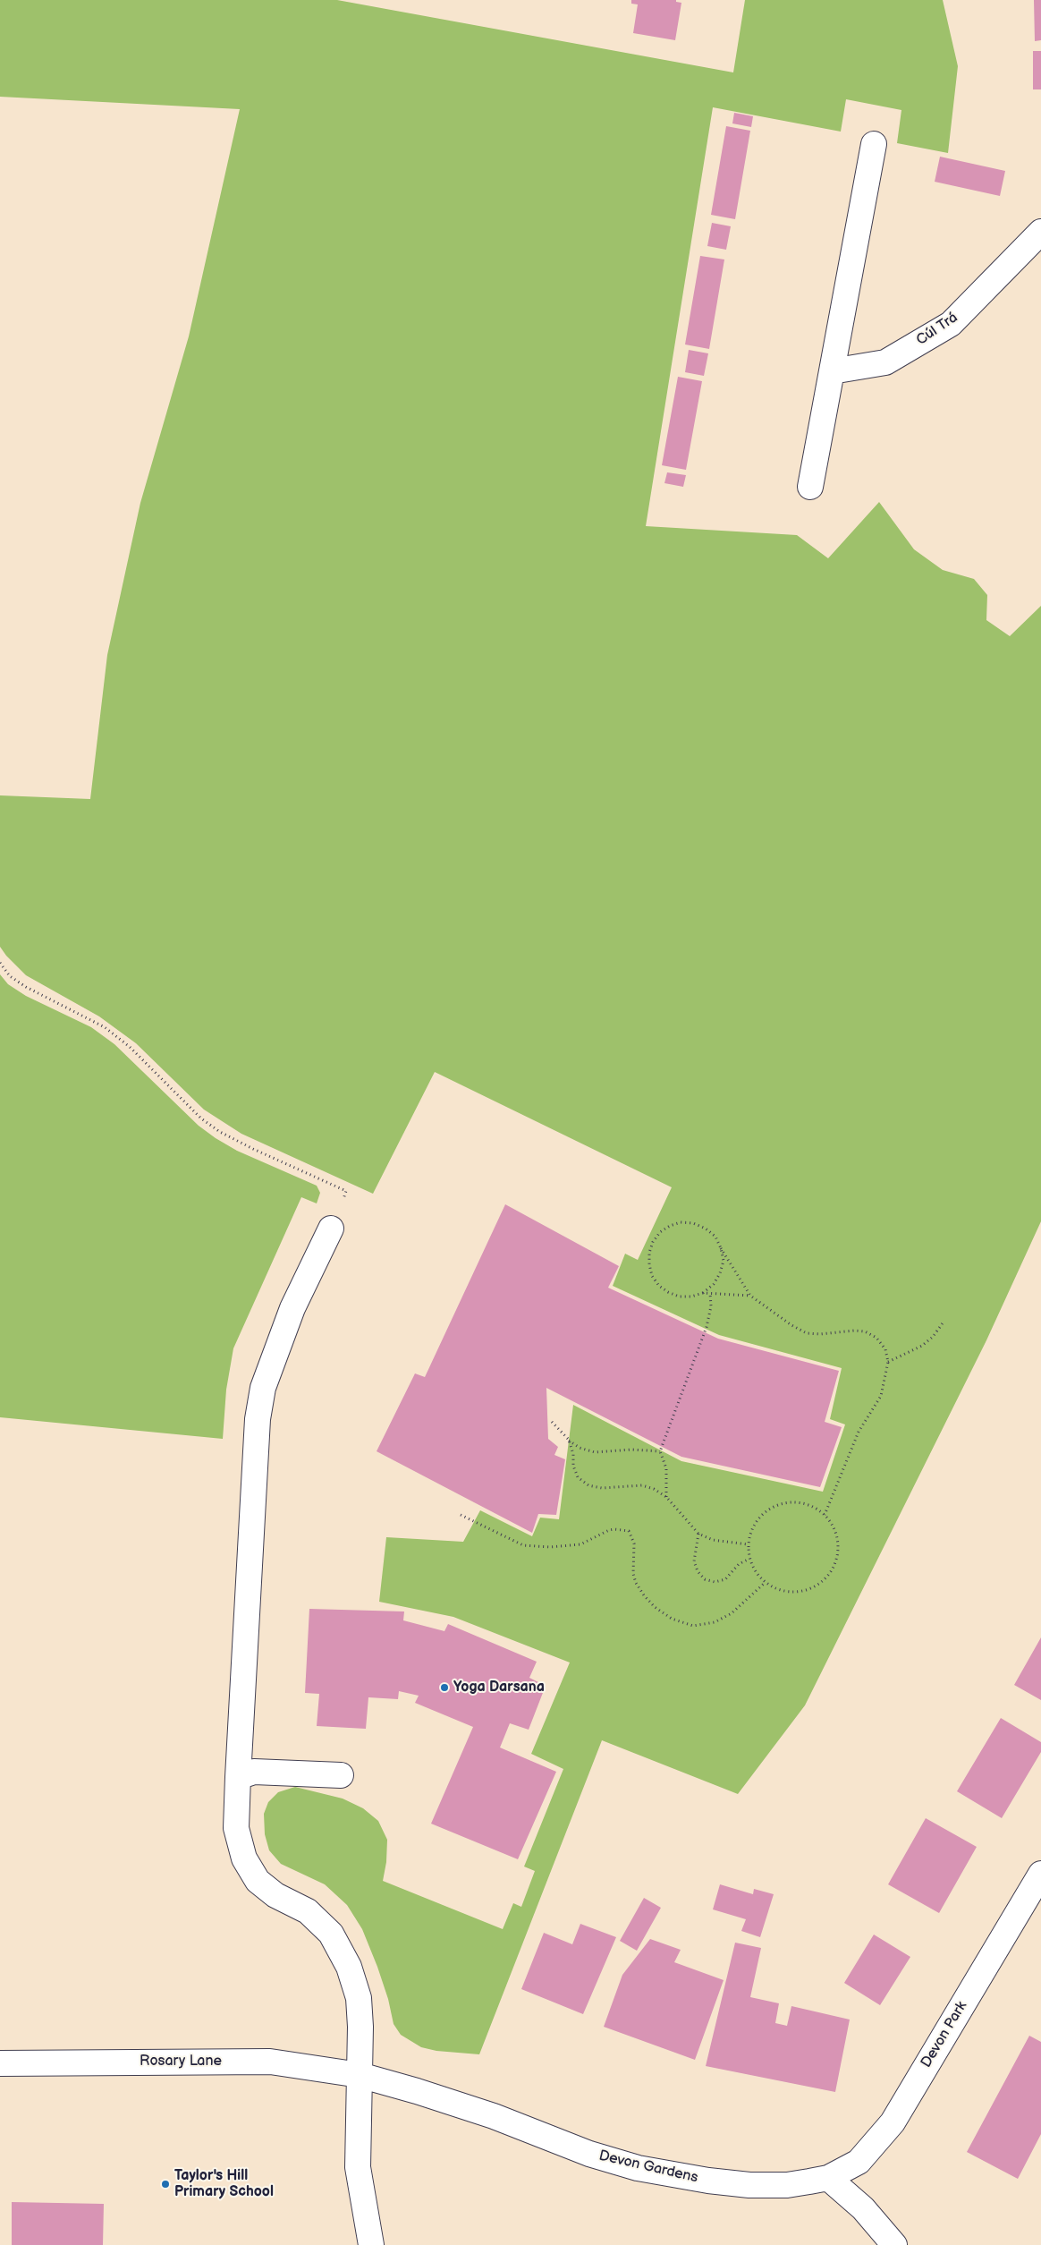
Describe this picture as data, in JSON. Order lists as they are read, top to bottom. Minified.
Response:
{"streets":{"street":["Cúl Trá","Devon Park","Rosary Lane","Devon Gardens"]},"crossings":[["Devon Park","Devon Gardens"],["Rosary Lane","Devon Gardens"]],"places":["Yoga Darsana","Taylor's Hill Primary School"]}
